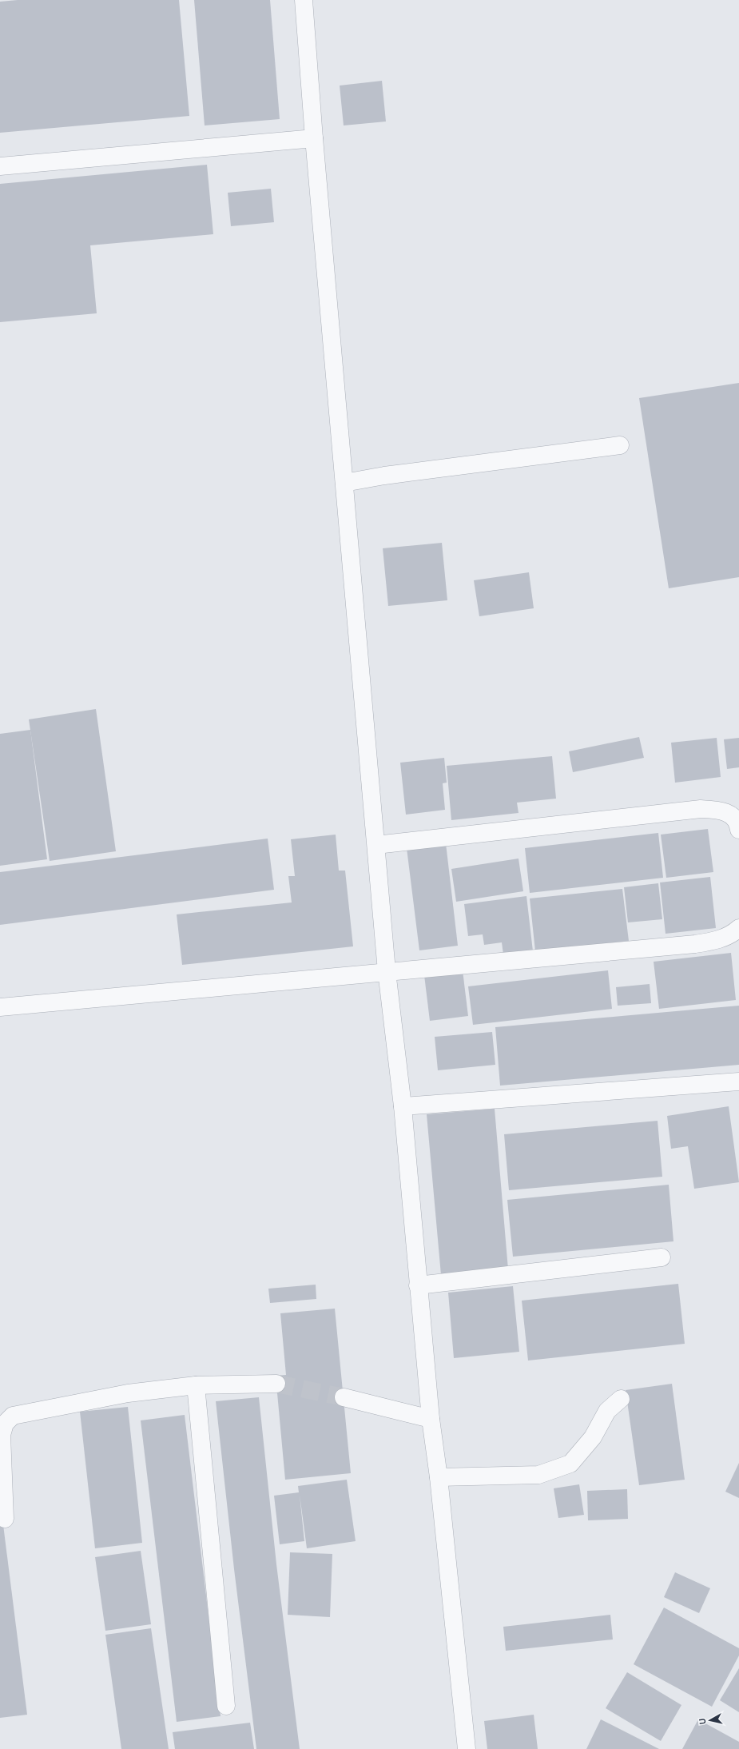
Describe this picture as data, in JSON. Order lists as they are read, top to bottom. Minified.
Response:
{"north":"left"}
